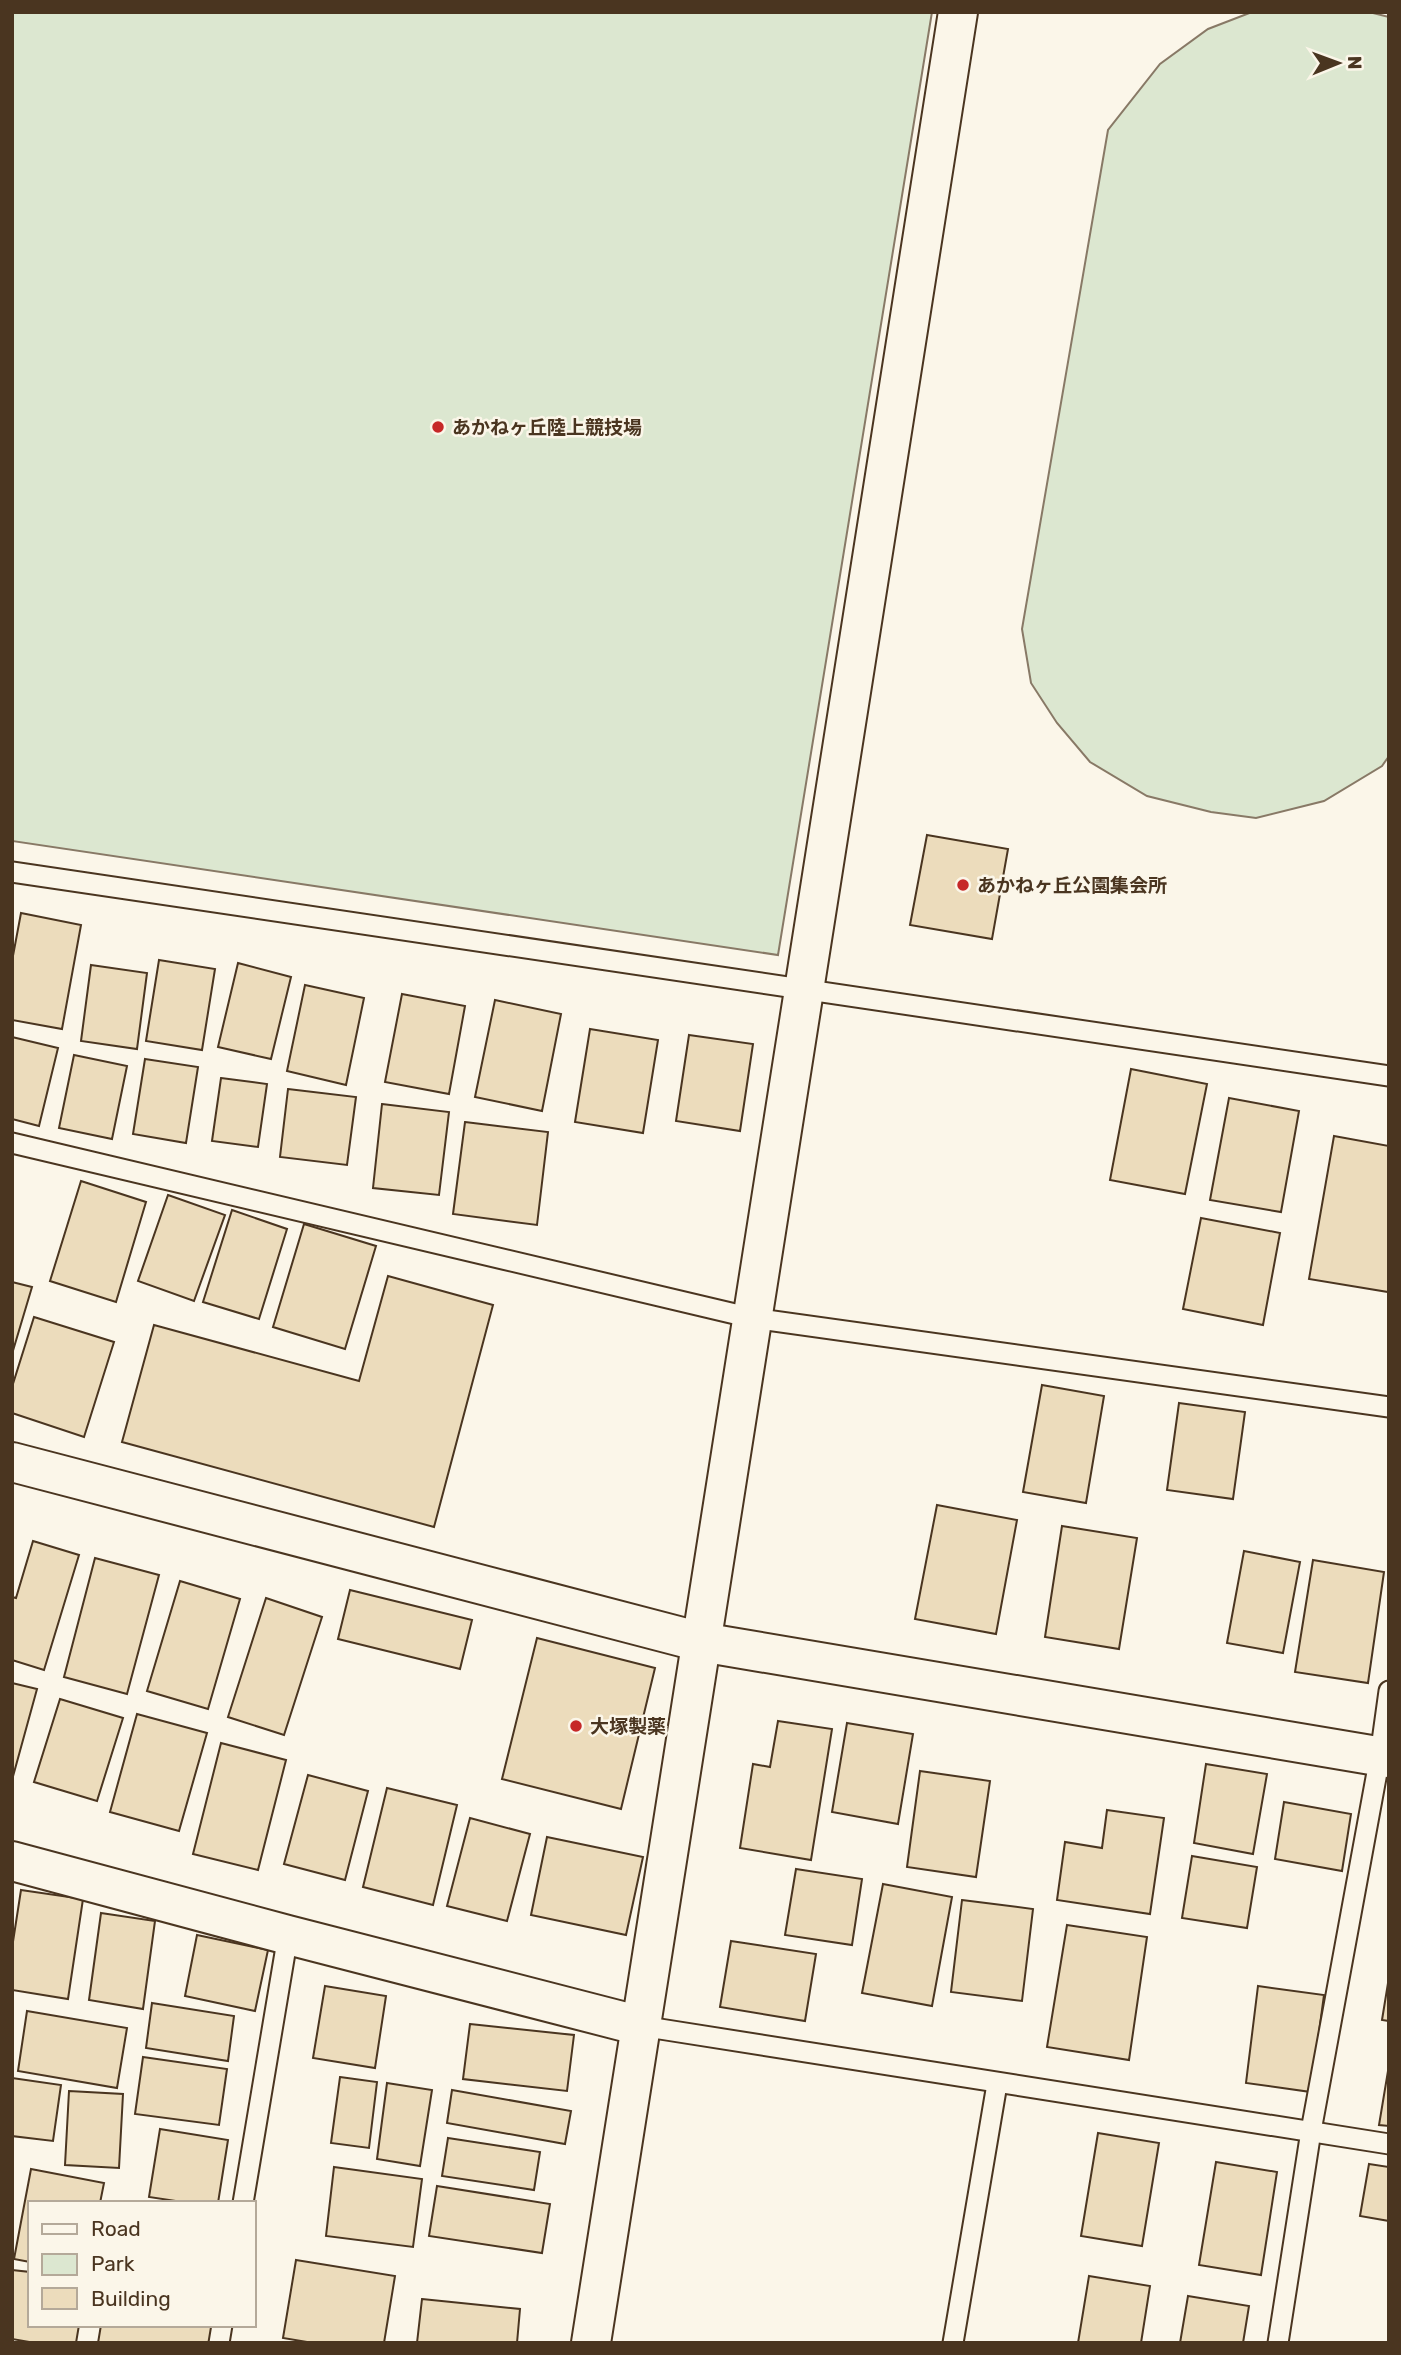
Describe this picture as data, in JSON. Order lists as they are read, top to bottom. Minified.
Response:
{"places":["あかねヶ丘陸上競技場","あかねヶ丘公園集会所","大塚製薬"],"legend":["Road","Park","Building"],"north":"right"}
